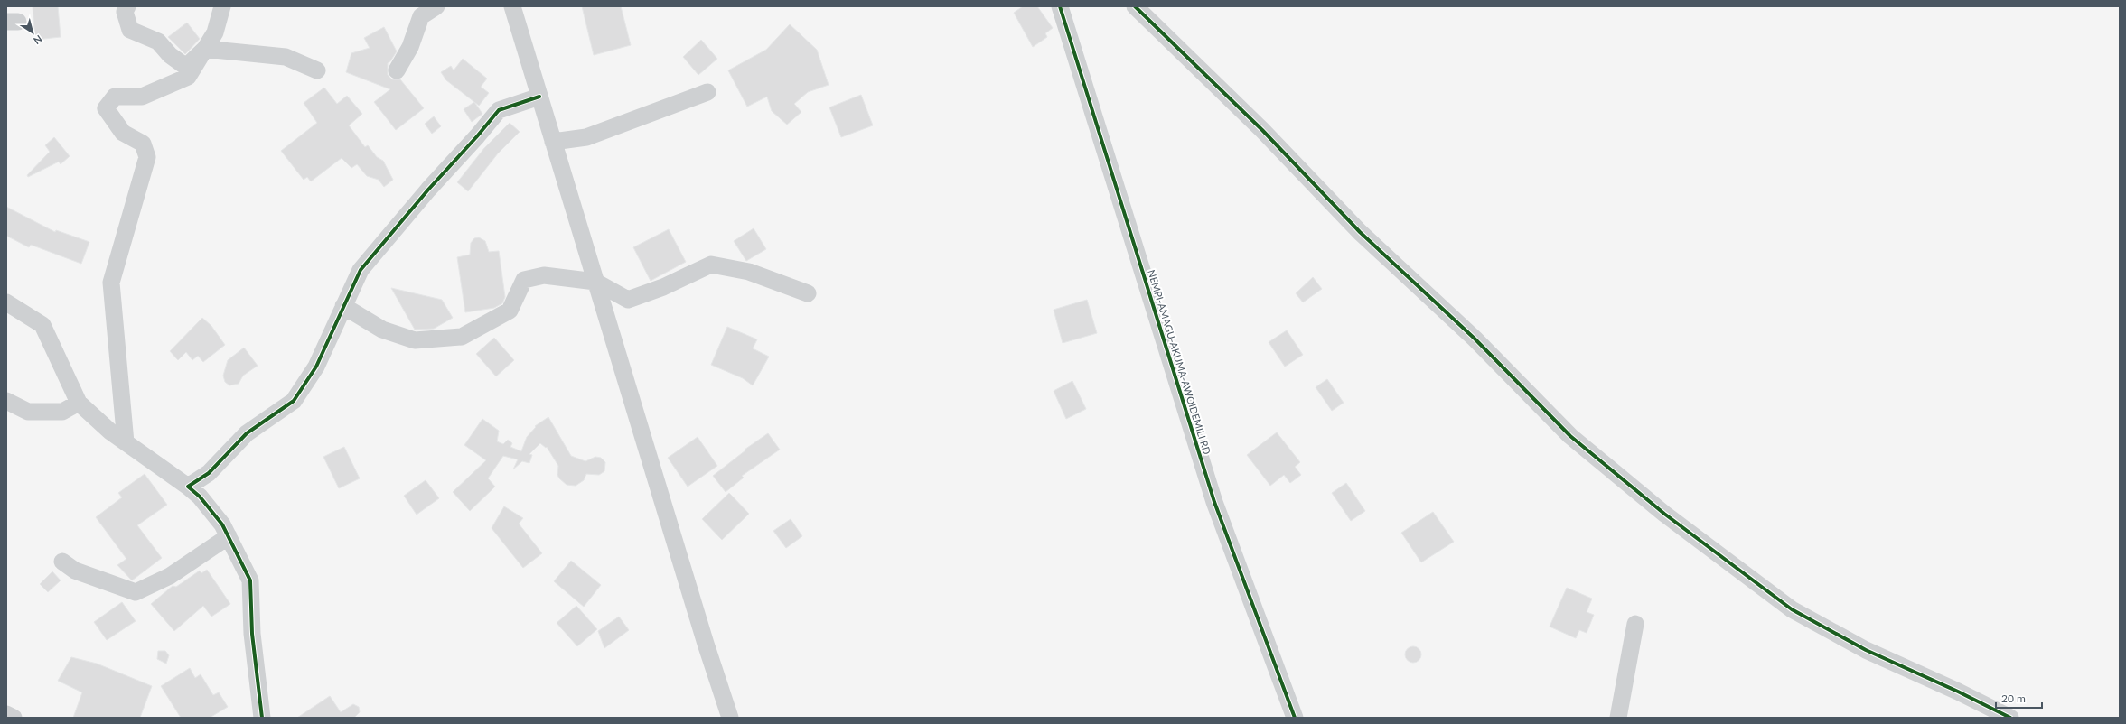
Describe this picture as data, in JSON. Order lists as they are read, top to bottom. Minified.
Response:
{"streets":{"street":["NEMPI-AMAGU-AKUMA-AWOIDEMILI RD"]},"scale_bar":"20 m","north":"bottom right"}
